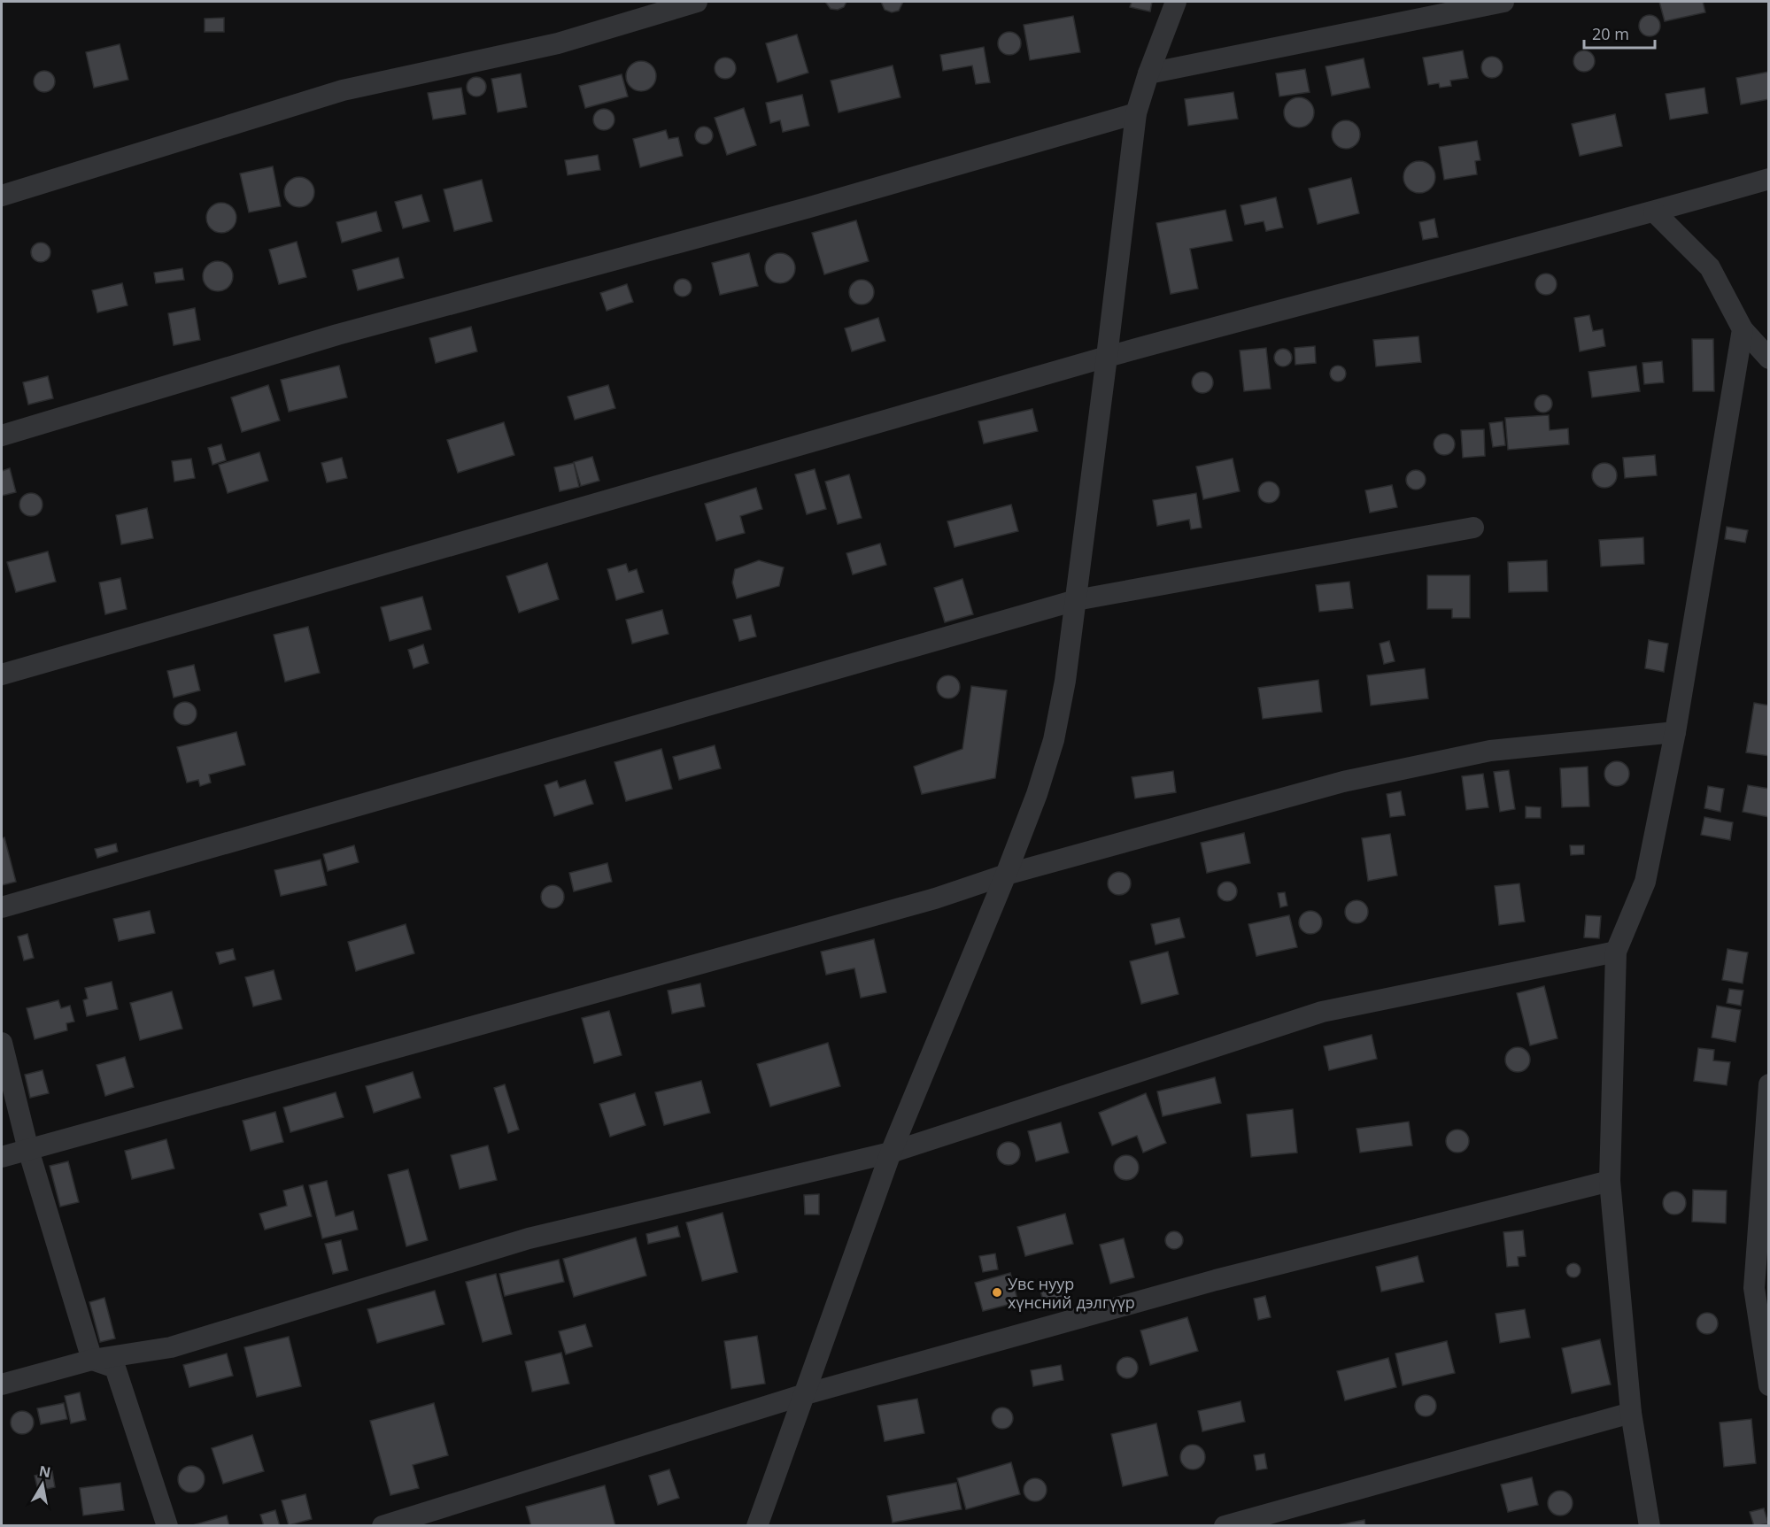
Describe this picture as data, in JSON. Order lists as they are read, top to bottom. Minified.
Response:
{"places":["Увс нуур хүнсний дэлгүүр"],"scale_bar":"20 m","north":"top"}
